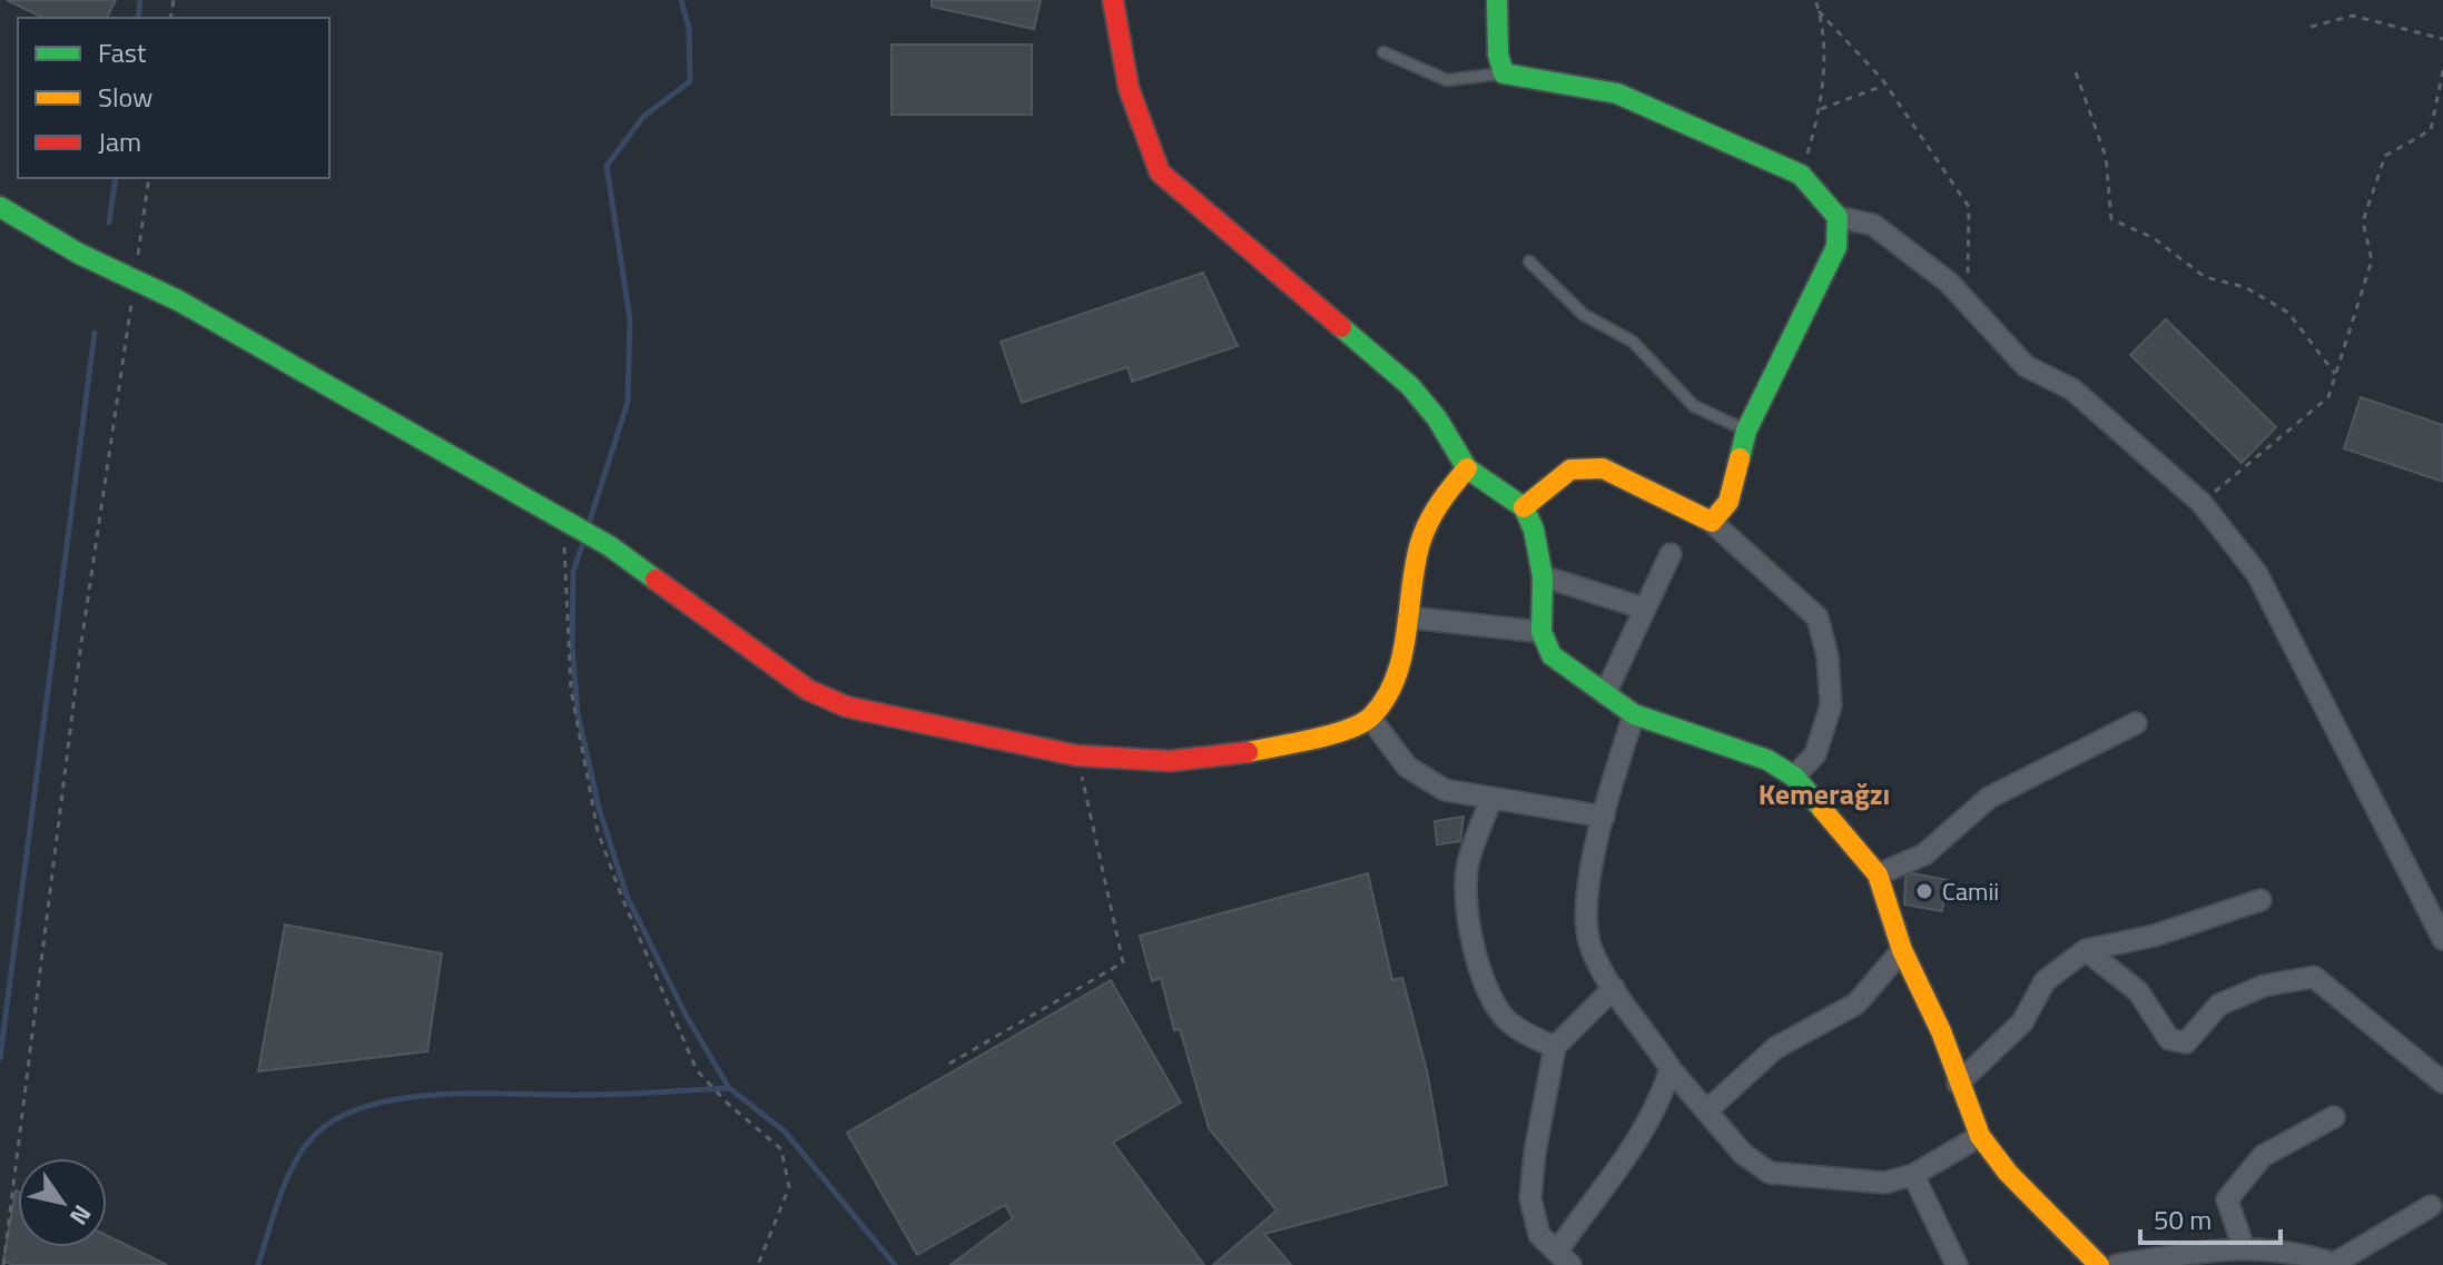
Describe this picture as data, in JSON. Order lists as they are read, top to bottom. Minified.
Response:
{"districts":["Kemerağzı"],"places":["Camii"],"legend":["Fast","Slow","Jam"],"scale_bar":"50 m","north":"bottom right"}
